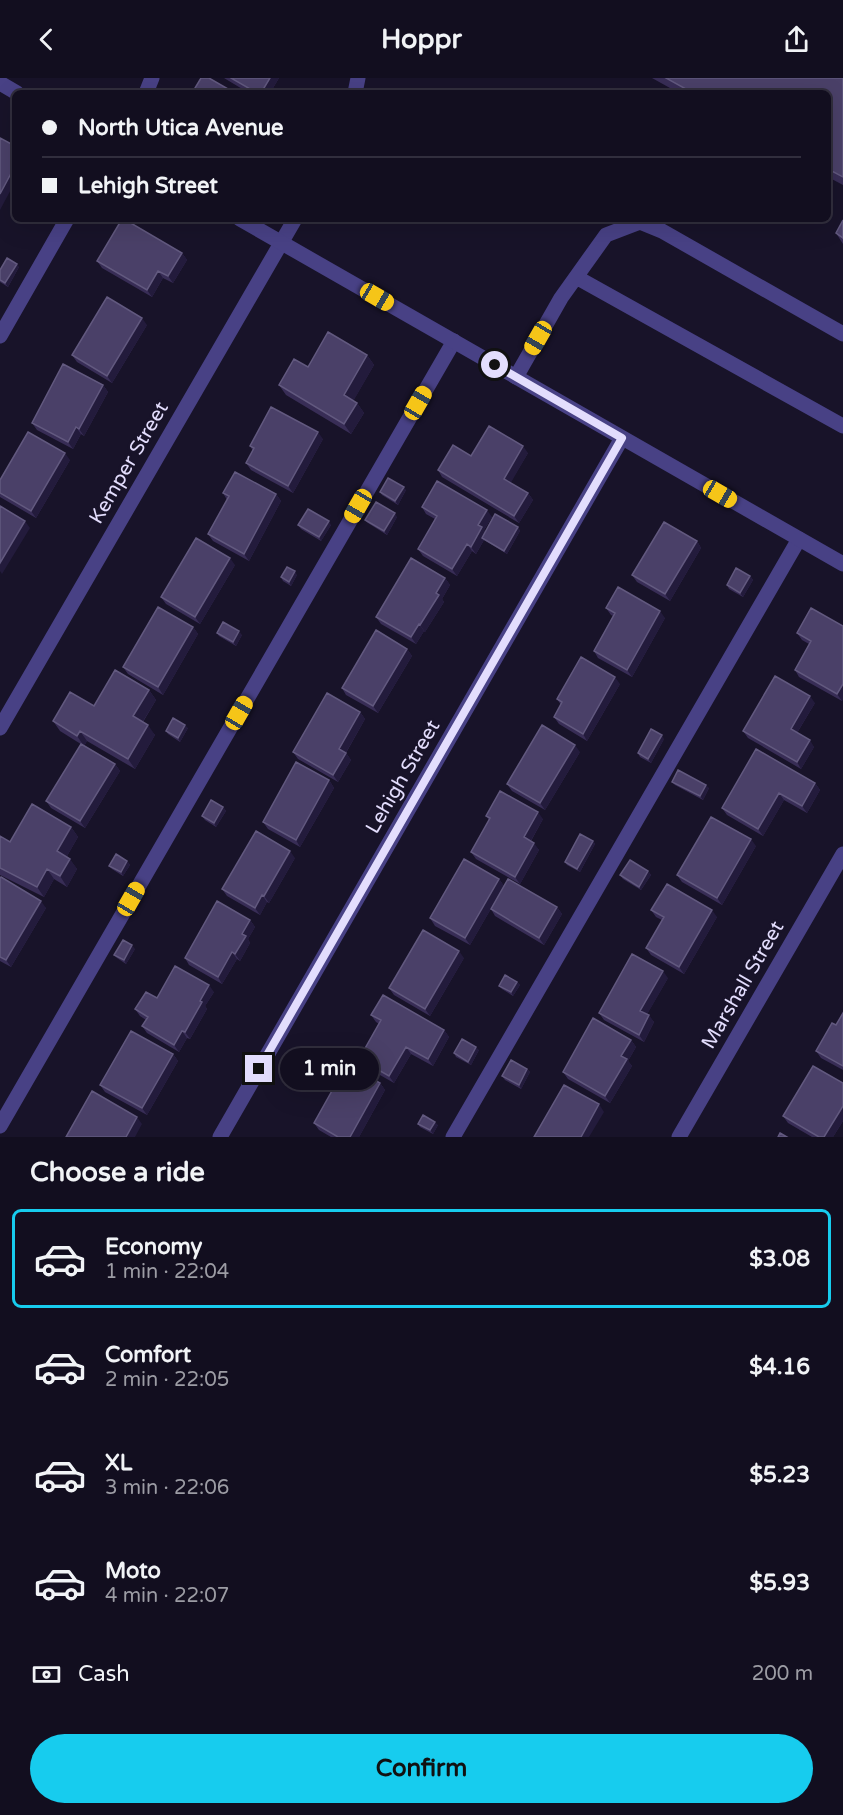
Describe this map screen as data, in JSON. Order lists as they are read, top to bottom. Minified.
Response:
{"streets":{"street":["Kemper Street","Lehigh Street","Marshall Street"]},"page":{"header":"Hoppr","banner":["North Utica Avenue","Lehigh Street"],"bubble":"1 min","heading":"Choose a ride","list":[{"name":"Economy","note":"1 min · 22:04","value":"$3.08"},{"name":"Comfort","note":"2 min · 22:05","value":"$4.16"},{"name":"XL","note":"3 min · 22:06","value":"$5.23"},{"name":"Moto","note":"4 min · 22:07","value":"$5.93"}],"pay":["Cash","200 m"],"buttons":"Confirm"}}
